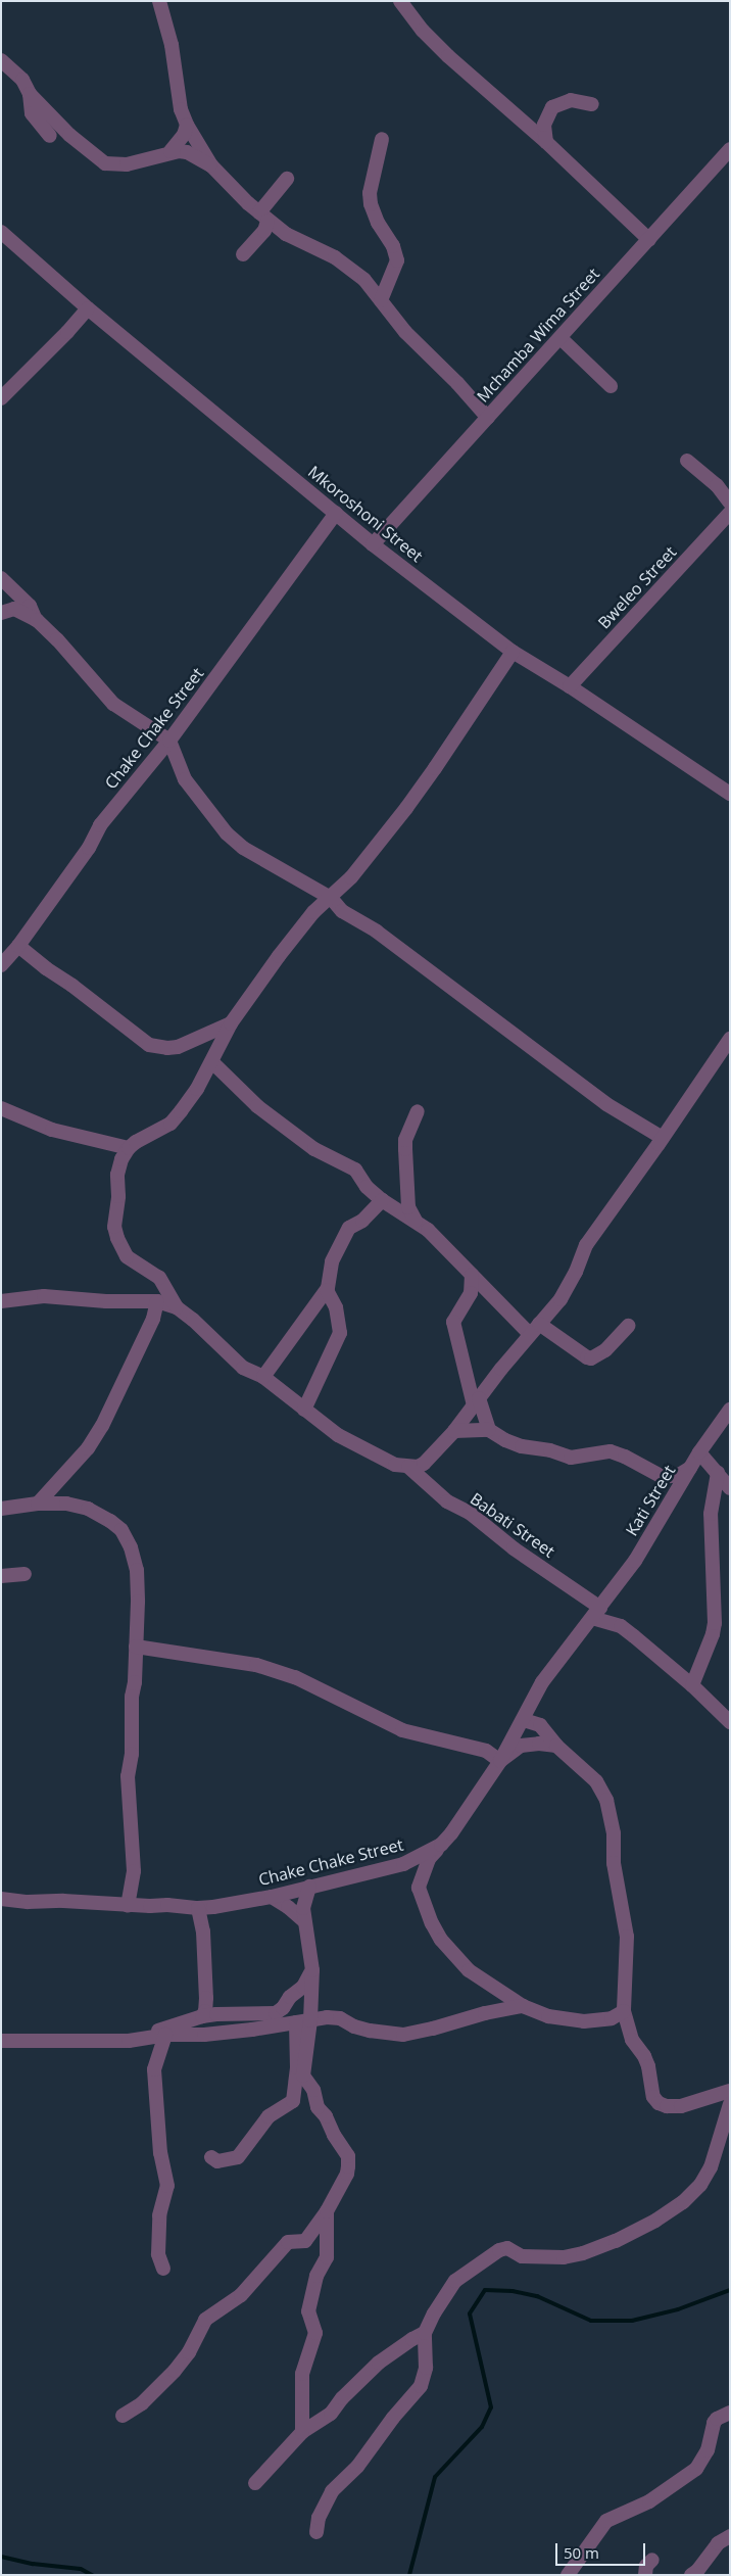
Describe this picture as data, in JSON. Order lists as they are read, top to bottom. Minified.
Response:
{"streets":{"street":["Mchamba Wima Street","Mkoroshoni Street","Bweleo Street","Chake Chake Street","Kati Street","Babati Street"]},"crossings":[["Mchamba Wima Street","Mkoroshoni Street"],["Mkoroshoni Street","Bweleo Street"],["Mkoroshoni Street","Chake Chake Street"],["Chake Chake Street","Kati Street"],["Chake Chake Street","Babati Street"],["Kati Street","Babati Street"]],"scale_bar":"50 m"}
